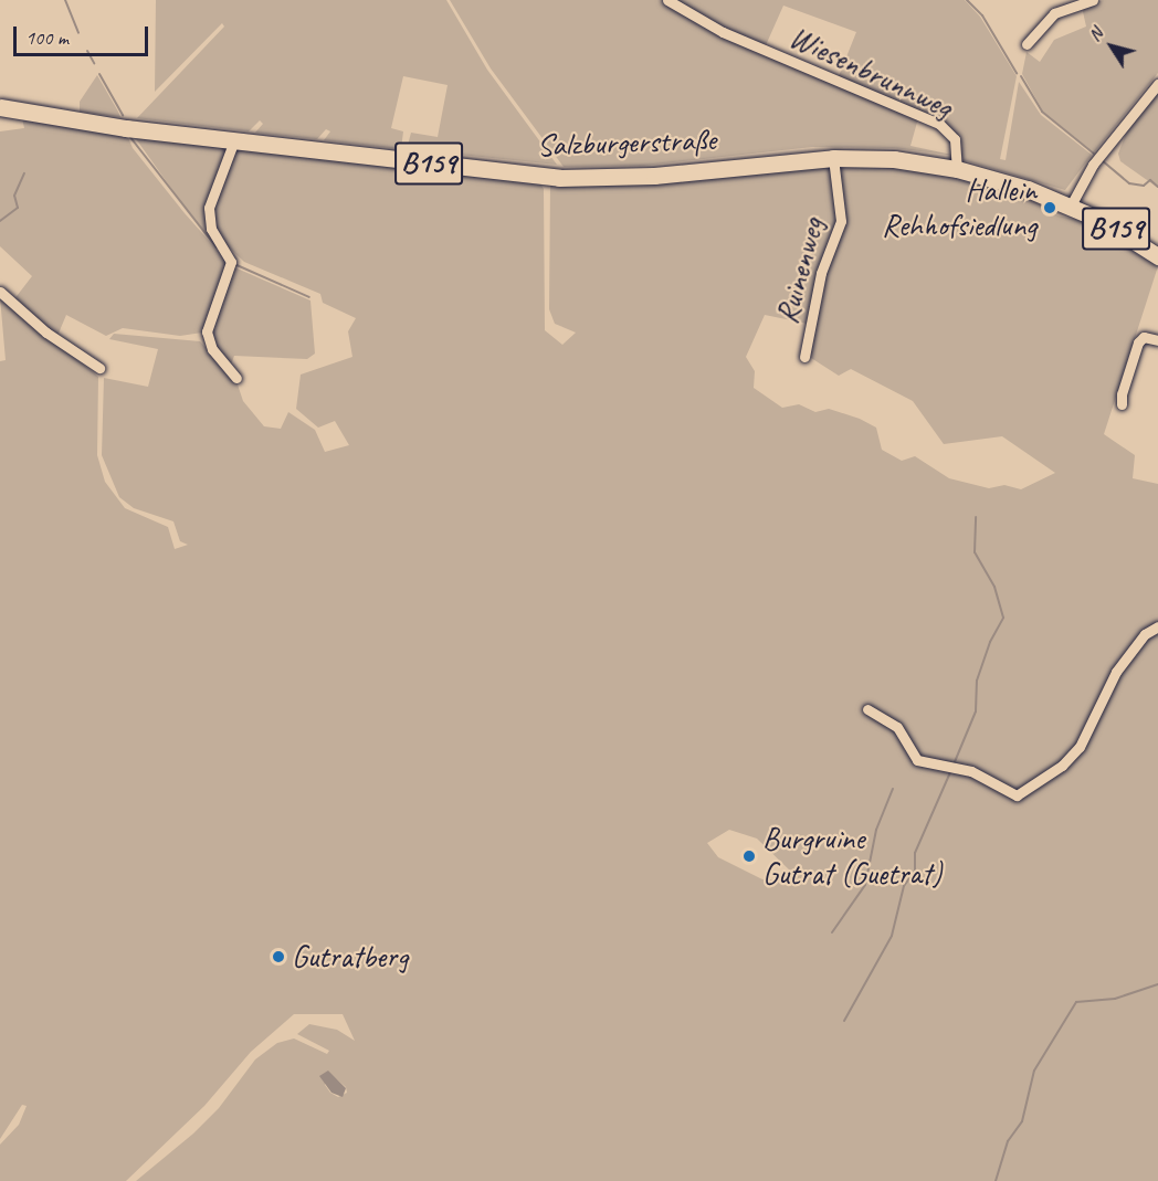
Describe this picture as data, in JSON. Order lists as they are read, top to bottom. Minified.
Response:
{"streets":{"main road":["Salzburgerstraße","B159"],"street":["Wiesenbrunnweg","Ruinenweg"]},"crossings":[["Wiesenbrunnweg","Salzburgerstraße"],["Salzburgerstraße","Ruinenweg"]],"places":["Hallein Rehhofsiedlung","Burgruine Gutrat (Guetrat)","Gutratberg"],"scale_bar":"100 m","north":"top left"}
